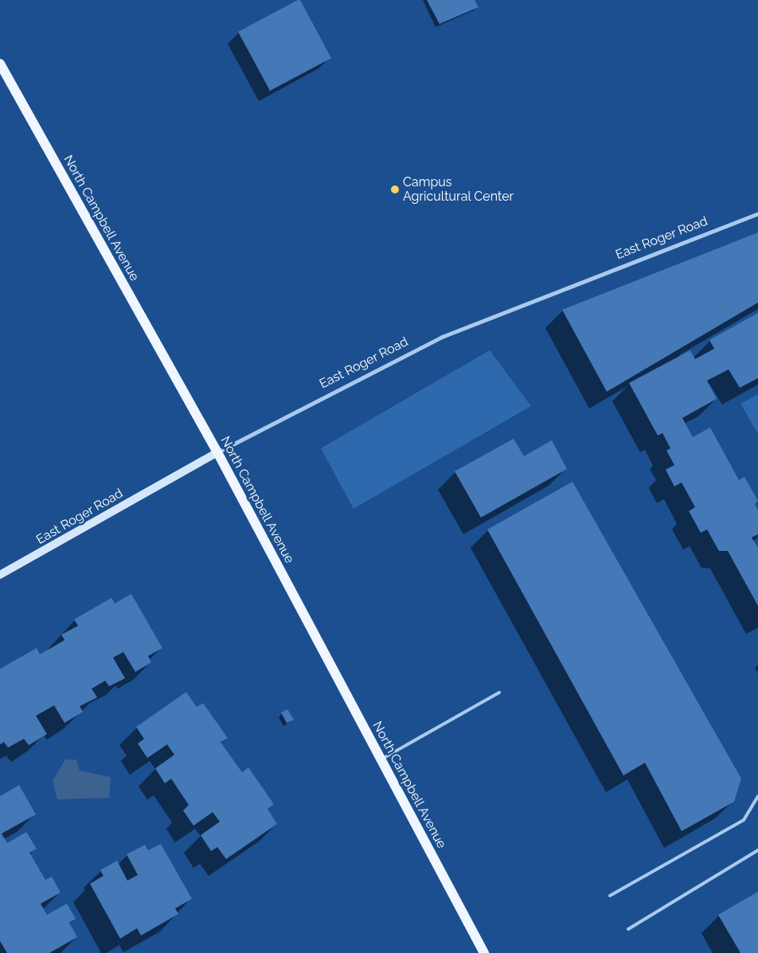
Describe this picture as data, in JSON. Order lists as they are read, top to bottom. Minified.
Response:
{"streets":{"main road":["North Campbell Avenue"],"street":["East Roger Road"]},"crossings":[["North Campbell Avenue","East Roger Road"]],"places":["Campus Agricultural Center"]}
